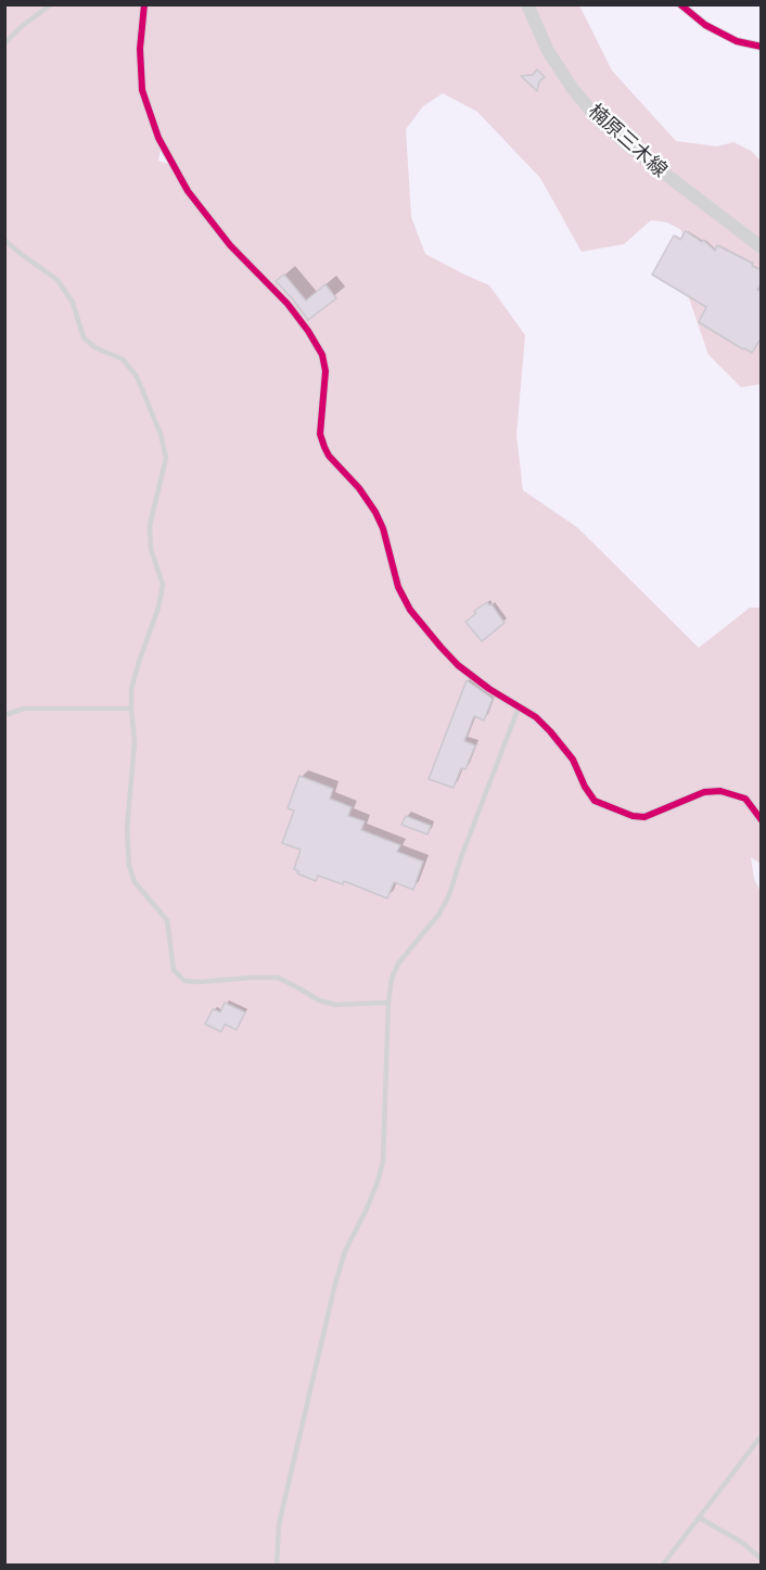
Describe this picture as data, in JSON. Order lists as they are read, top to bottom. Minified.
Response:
{"streets":{"main road":["楠原三木線"]}}
